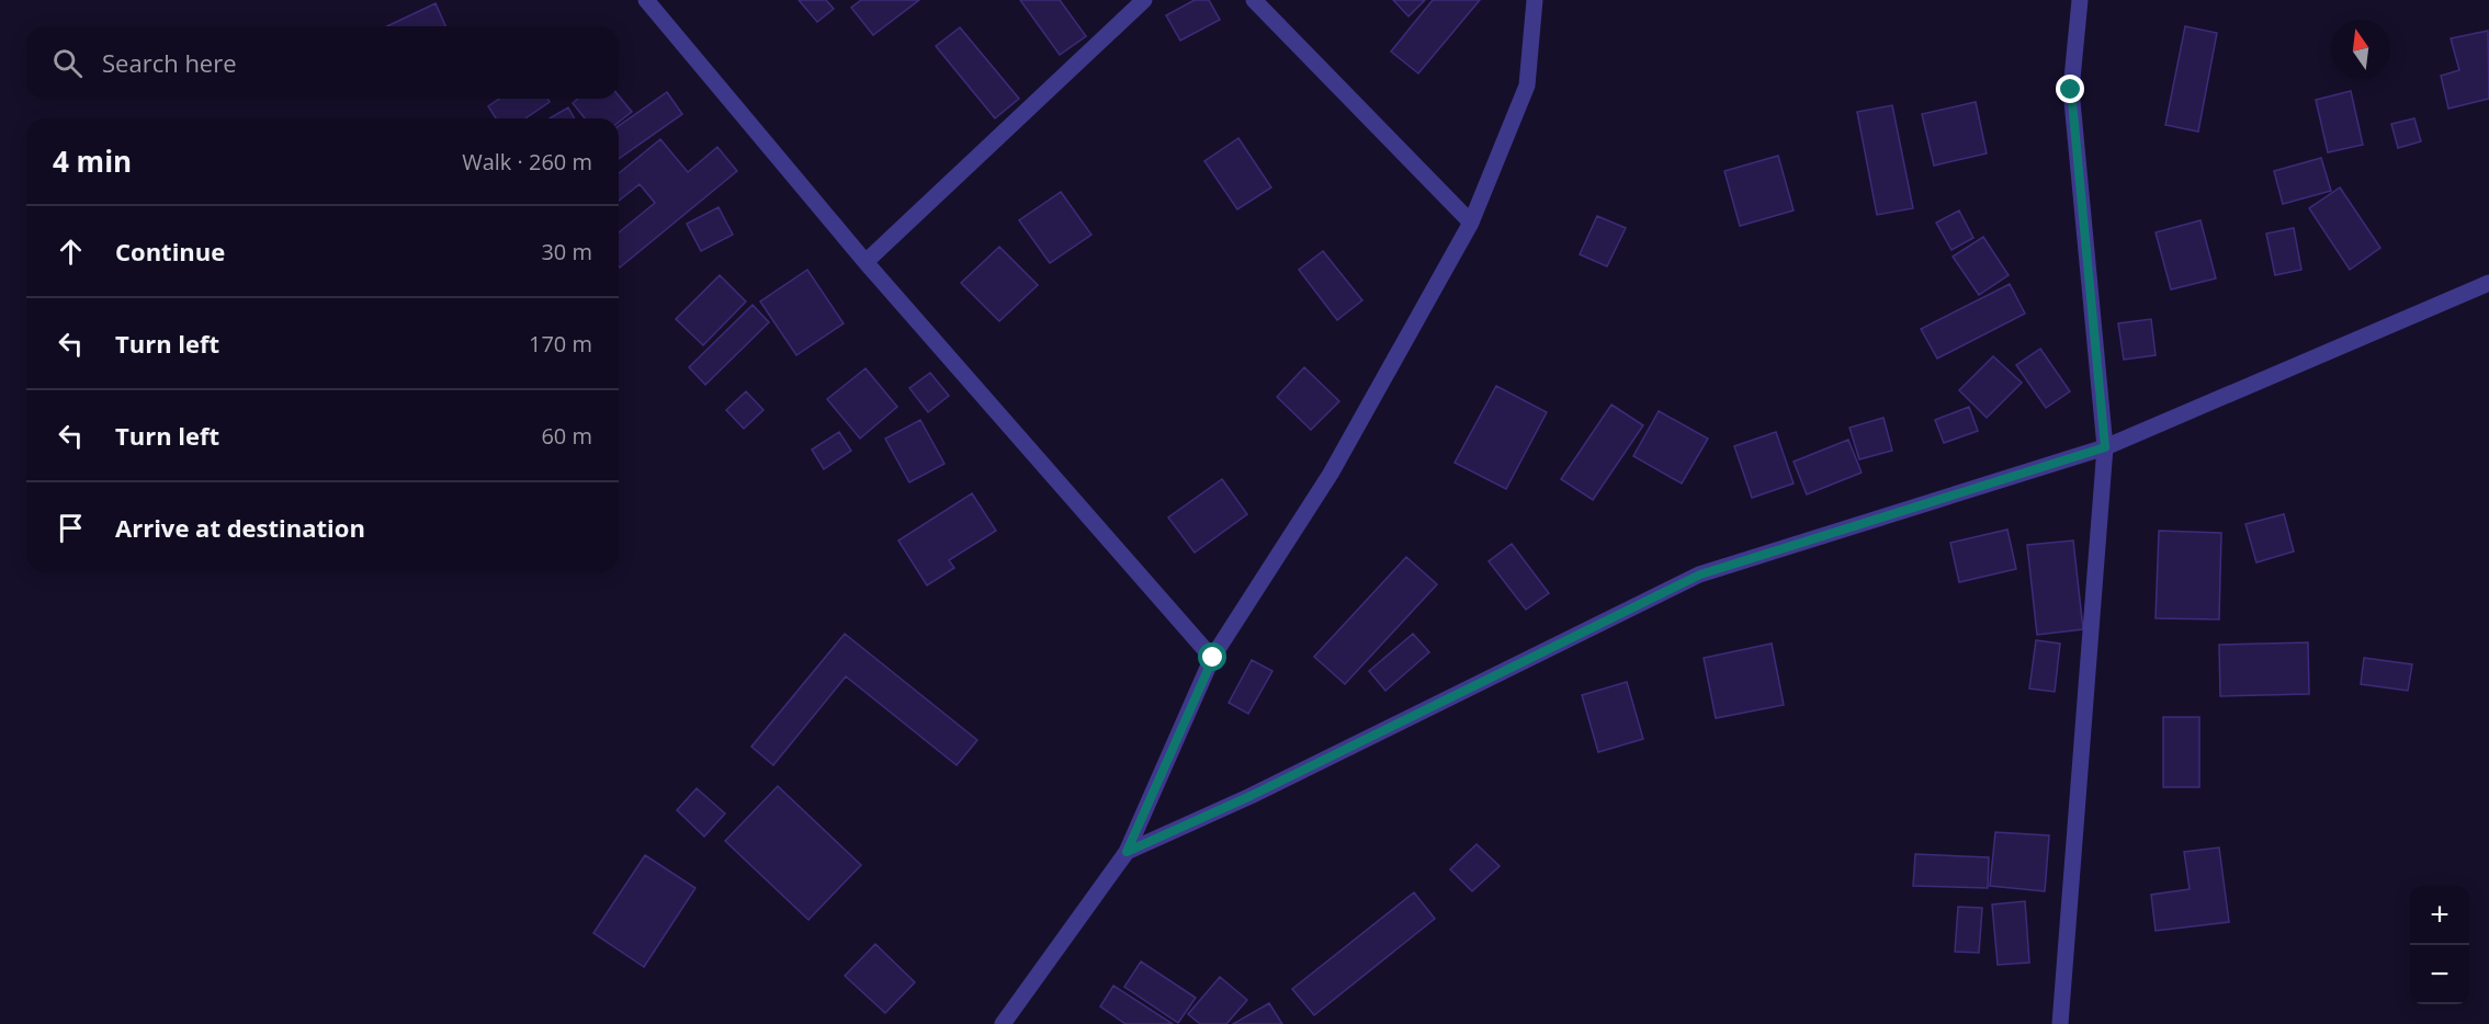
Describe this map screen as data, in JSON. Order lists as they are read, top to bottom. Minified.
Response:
{"north":"top","page":{"search":"Search here","heading":["4 min","Walk · 260 m"],"list":[["Continue","30 m"],["Turn left","170 m"],["Turn left","60 m"],"Arrive at destination"],"map_buttons":["+","−"]}}
